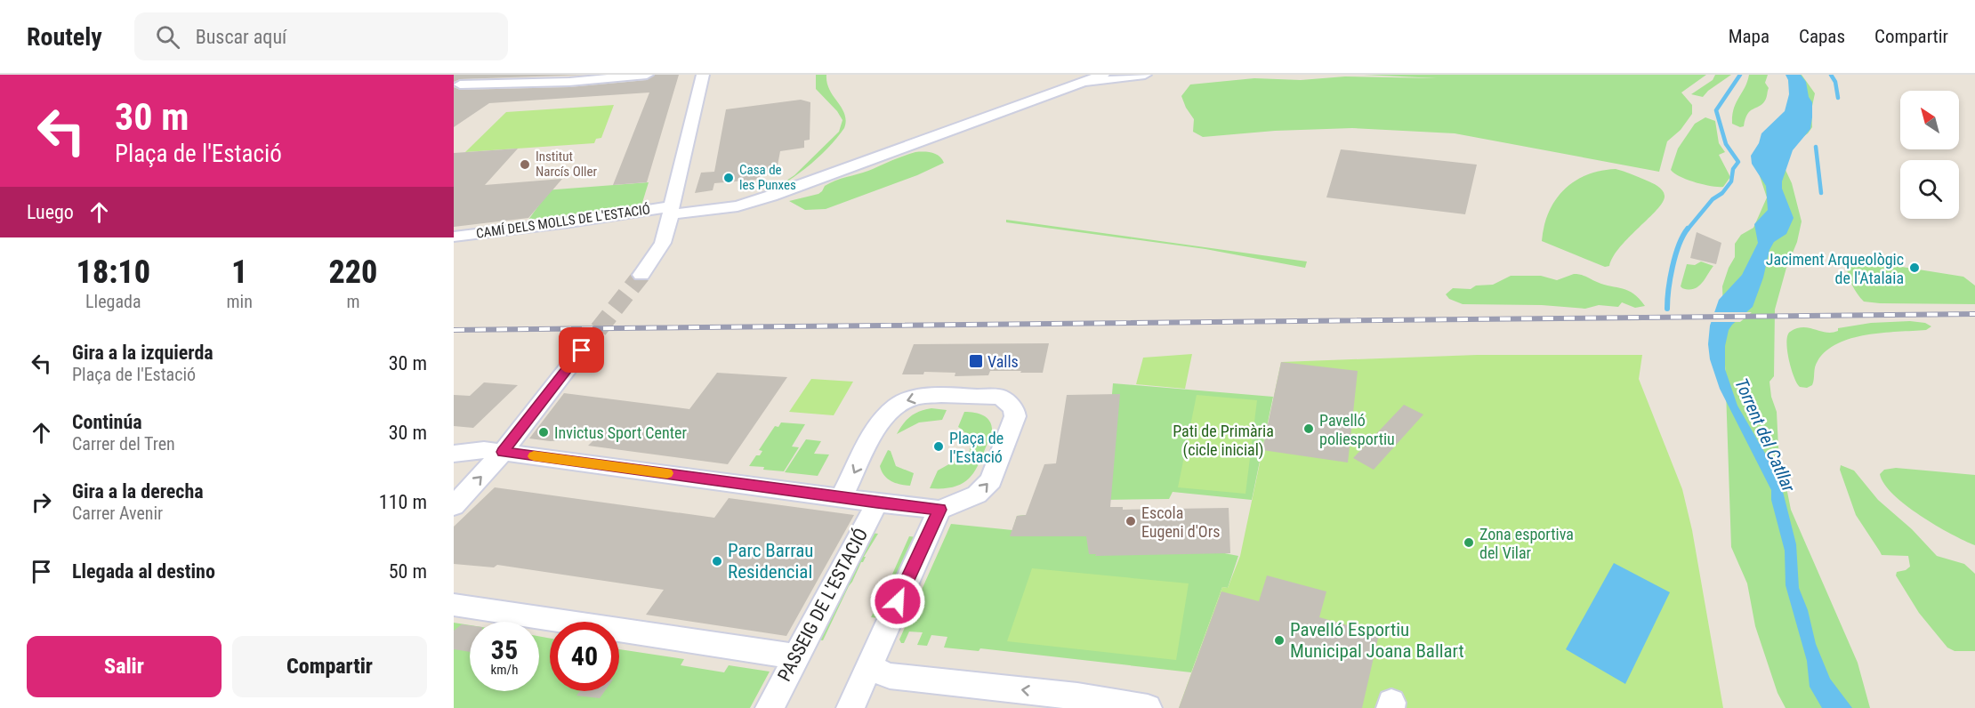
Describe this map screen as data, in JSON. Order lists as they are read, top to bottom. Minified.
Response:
{"streets":{"street":["CAMÍ DELS MOLLS DE L'ESTACIÓ","PASSEIG DE L'ESTACIÓ"]},"water":["Torrent del Catllar"],"parks":["Pati de Primària (cicle inicial)"],"places":{"other":["Institut Narcís Oller","Casa de les Punxes","Jaciment Arqueològic de l'Atalaia","Pavelló poliesportiu","Invictus Sport Center","Plaça de l'Estació","Escola Eugeni d'Ors","Zona esportiva del Vilar","Parc Barrau Residencial","Pavelló Esportiu Municipal Joana Ballart"],"transit":["Valls"]},"north":"top left","page":{"header":"Routely","search":"Buscar aquí","nav":["Mapa","Capas","Compartir"],"turn":["30 m","Plaça de l'Estació"],"then":"Luego","eta":["18:10","Llegada","1","min","220","m"],"list":[{"name":"Gira a la izquierda","note":"Plaça de l'Estació","value":"30 m"},{"name":"Continúa","note":"Carrer del Tren","value":"30 m"},{"name":"Gira a la derecha","note":"Carrer Avenir","value":"110 m"},{"name":"Llegada al destino","value":"50 m"}],"speed":"35 km/h","limit":"40","buttons":["Salir","Compartir"]}}
